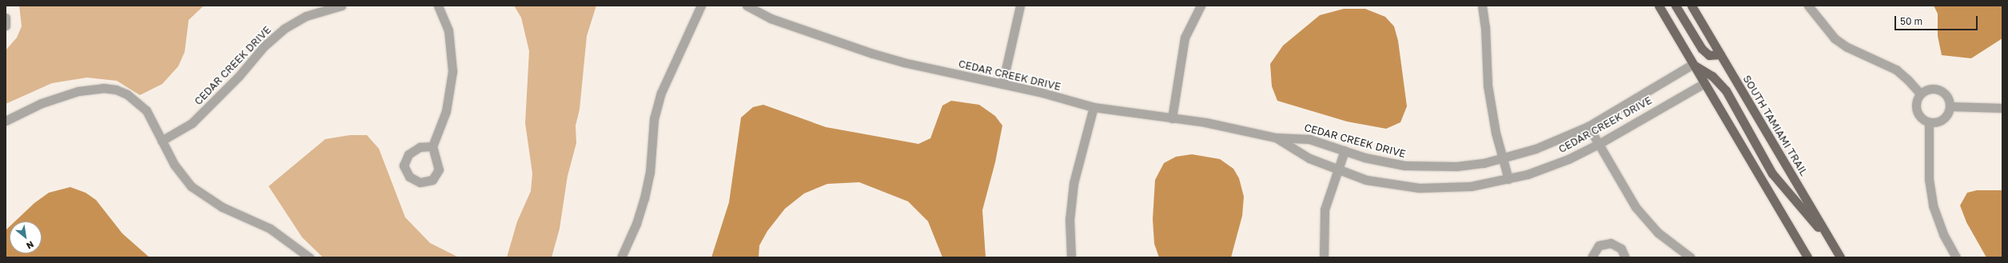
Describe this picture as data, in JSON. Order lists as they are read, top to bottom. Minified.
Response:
{"streets":{"main road":["SOUTH TAMIAMI TRAIL"],"street":["CEDAR CREEK DRIVE"]},"scale_bar":"50 m","north":"bottom right"}
